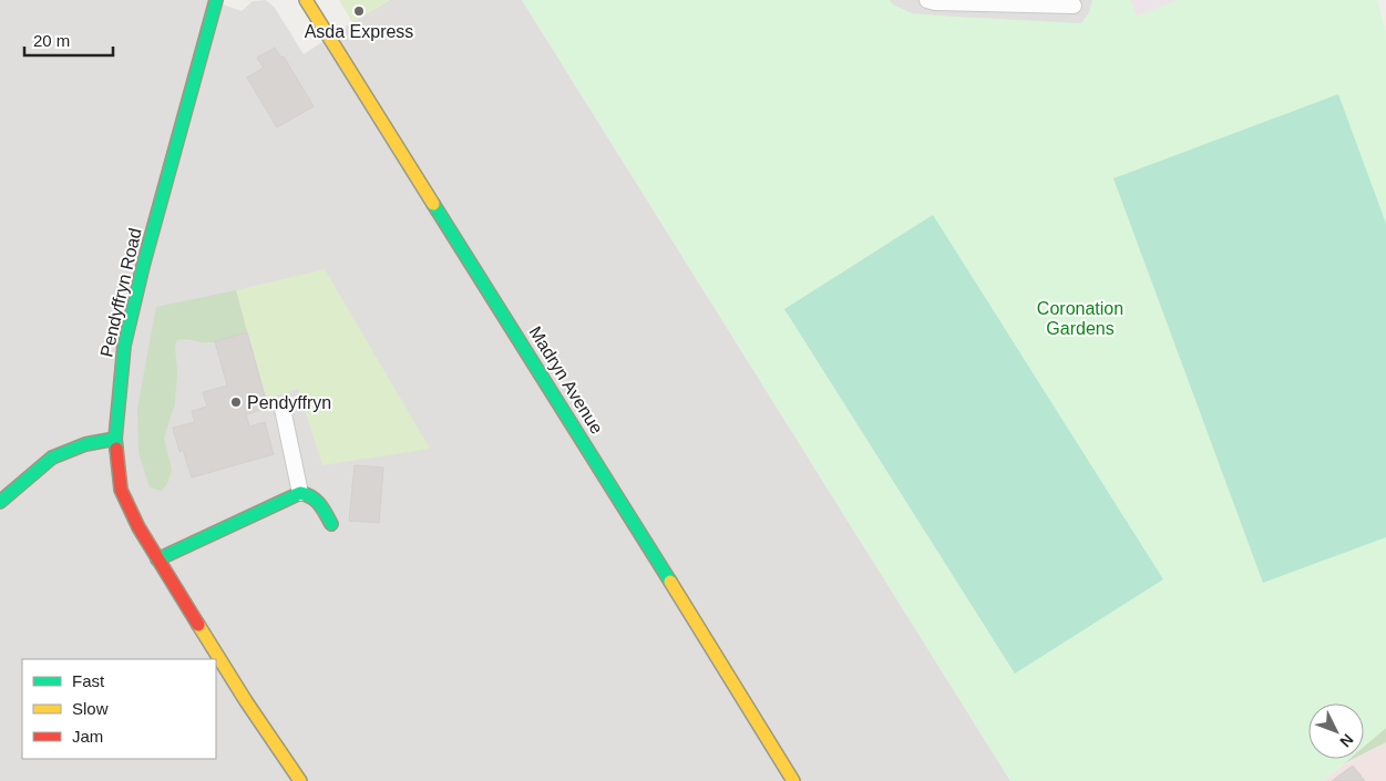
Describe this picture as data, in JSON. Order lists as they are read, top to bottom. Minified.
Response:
{"streets":{"street":["Pendyffryn Road","Madryn Avenue"]},"parks":["Coronation Gardens"],"places":["Asda Express","Pendyffryn"],"legend":["Fast","Slow","Jam"],"scale_bar":"20 m","north":"bottom right"}
